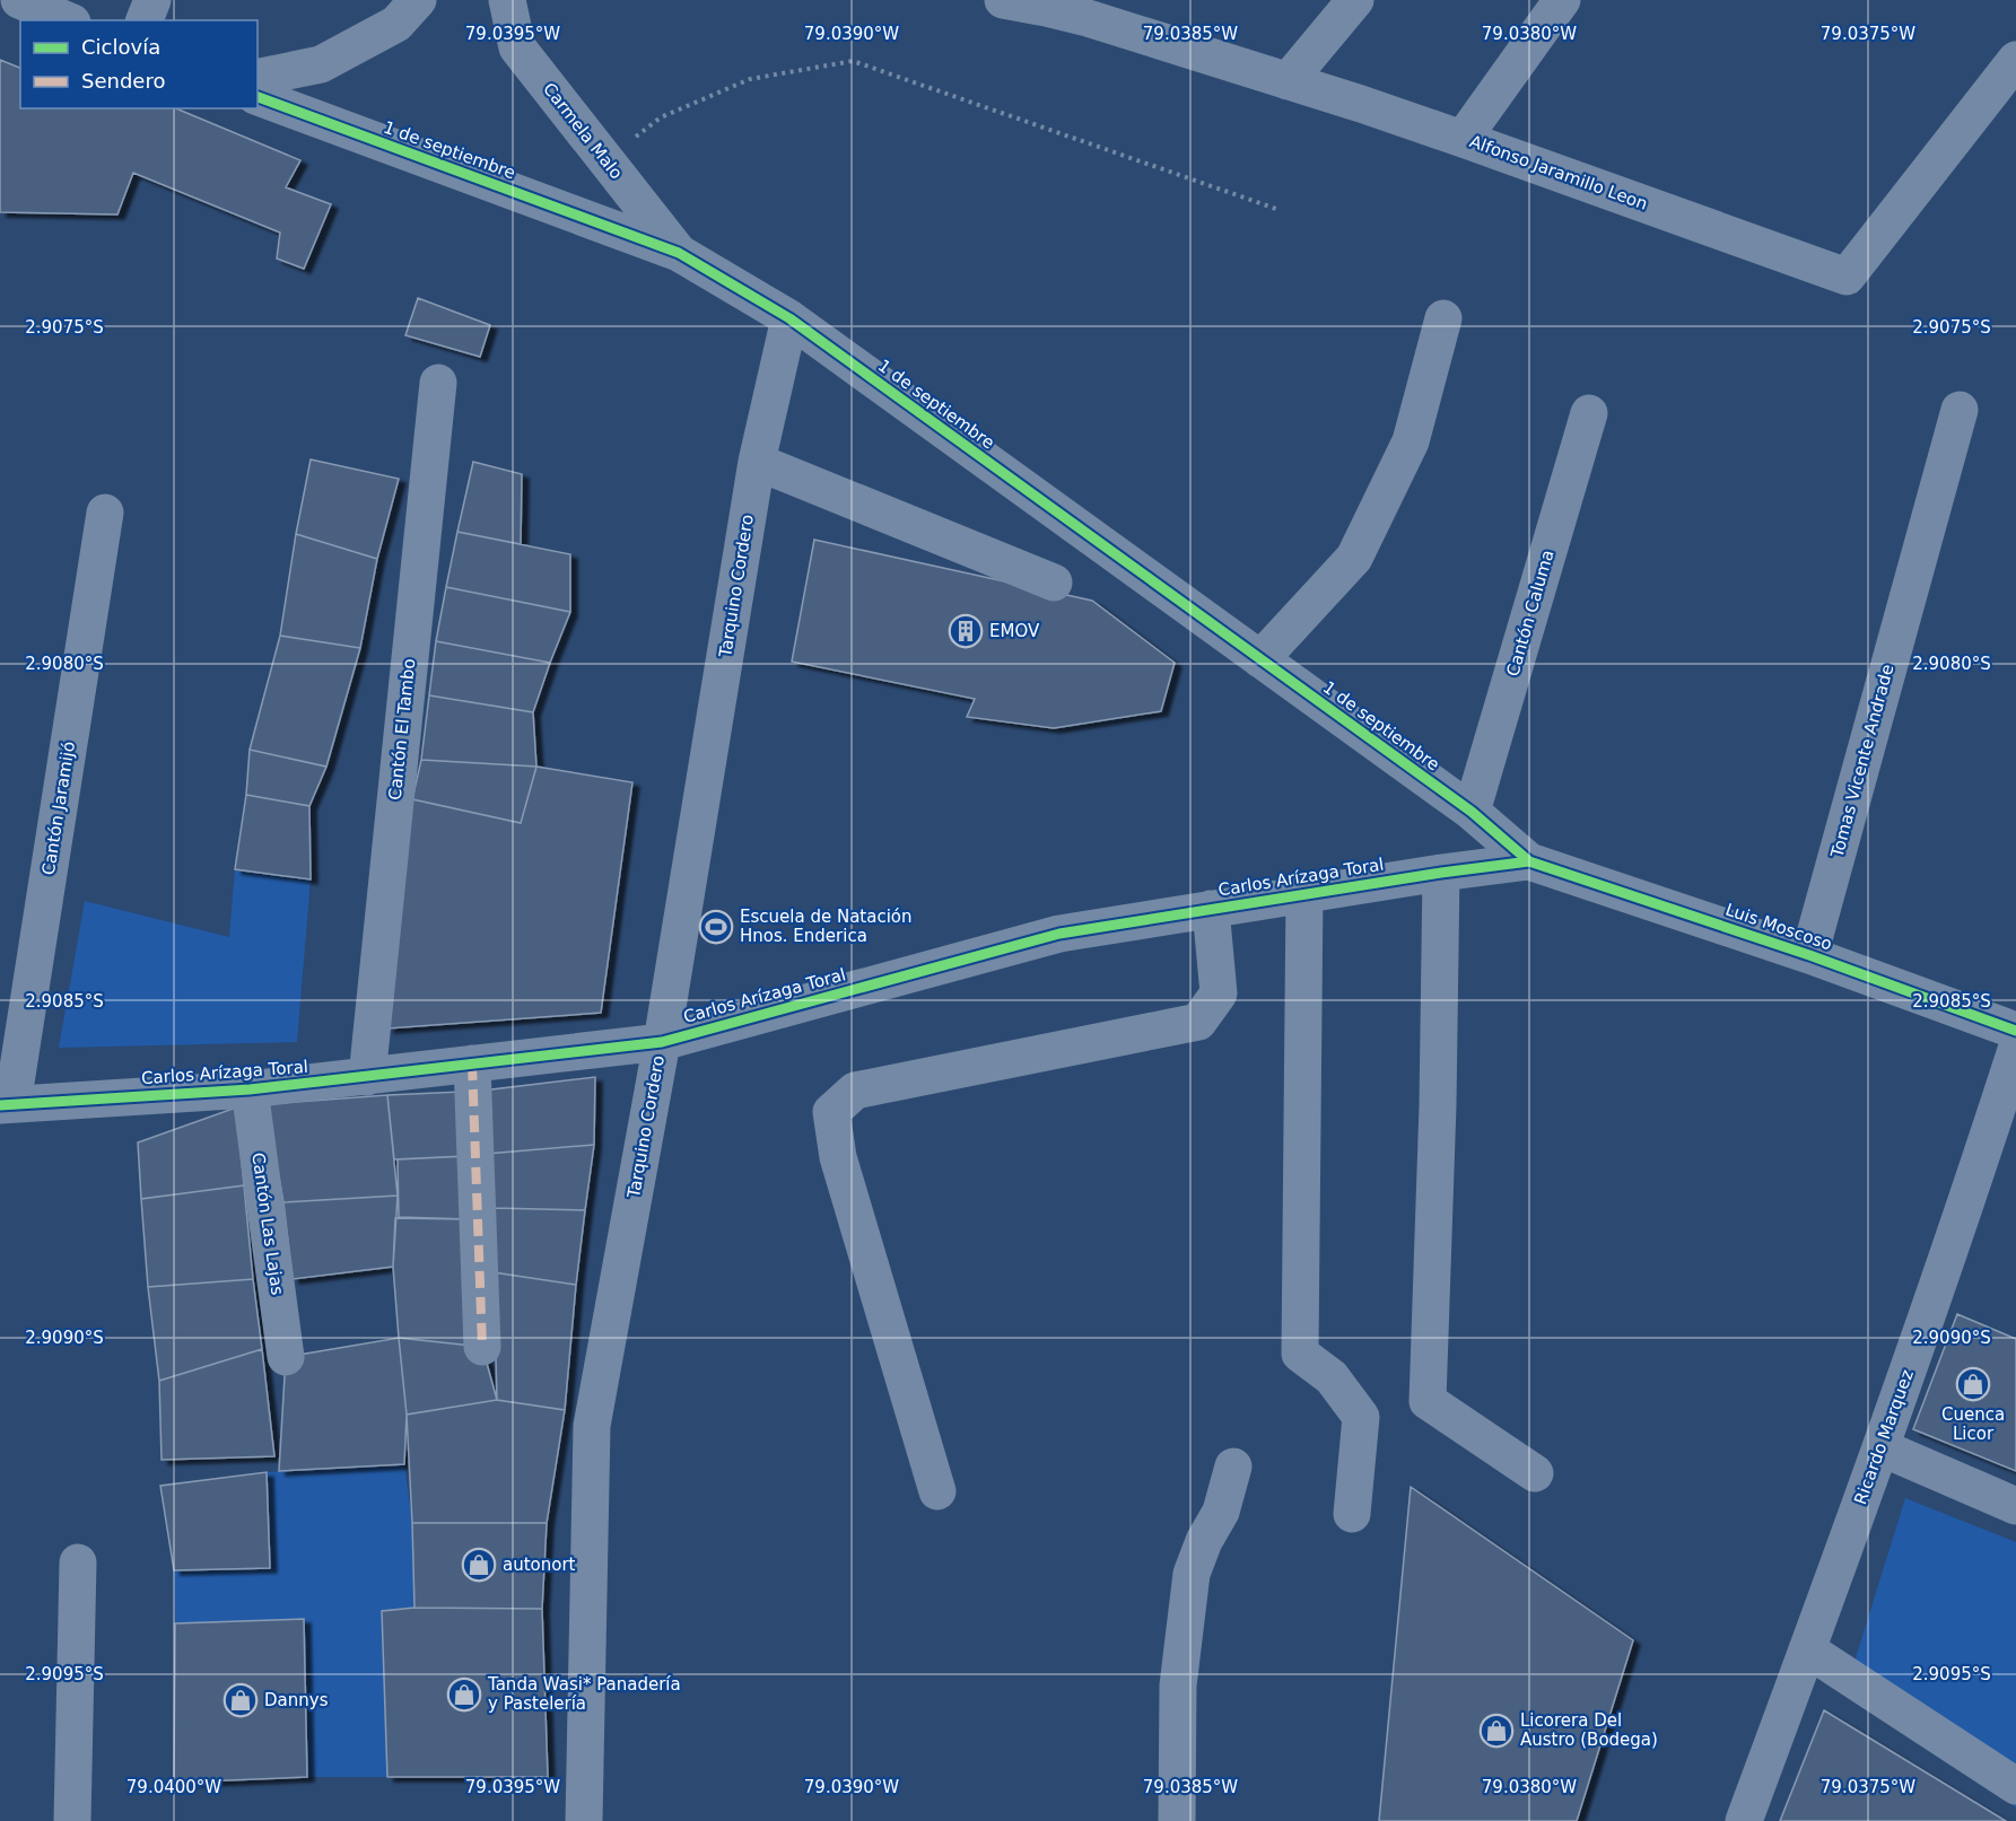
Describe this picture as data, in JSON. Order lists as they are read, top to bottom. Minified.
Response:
{"streets":{"street":["Carmela Malo","1 de septiembre","Alfonso Jaramillo Leon","Tarquino Cordero","Cantón Caluma","Cantón El Tambo","Tomas Vicente Andrade","Cantón Jaramijó","Carlos Arízaga Toral","Luis Moscoso","Cantón Las Lajas","Ricardo Marquez"]},"crossings":[["Carmela Malo","1 de septiembre"],["1 de septiembre","Tarquino Cordero"],["1 de septiembre","Cantón Caluma"],["1 de septiembre","Carlos Arízaga Toral"],["1 de septiembre","Luis Moscoso"],["Tarquino Cordero","Carlos Arízaga Toral"],["Cantón El Tambo","Carlos Arízaga Toral"],["Tomas Vicente Andrade","Luis Moscoso"],["Cantón Jaramijó","Carlos Arízaga Toral"],["Carlos Arízaga Toral","Luis Moscoso"],["Carlos Arízaga Toral","Cantón Las Lajas"]],"places":{"building":["EMOV"],"sports":["Escuela de Natación Hnos. Enderica"],"shop":["Cuenca Licor","autonort","Tanda Wasi* Panadería y Pastelería","Dannys","Licorera Del Austro (Bodega)"]},"legend":["Ciclovía","Sendero"],"coordinates":["79.0395°W","79.0390°W","79.0385°W","79.0380°W","79.0375°W","2.9075°S","2.9080°S","2.9085°S","2.9090°S","2.9095°S","79.0400°W"]}
